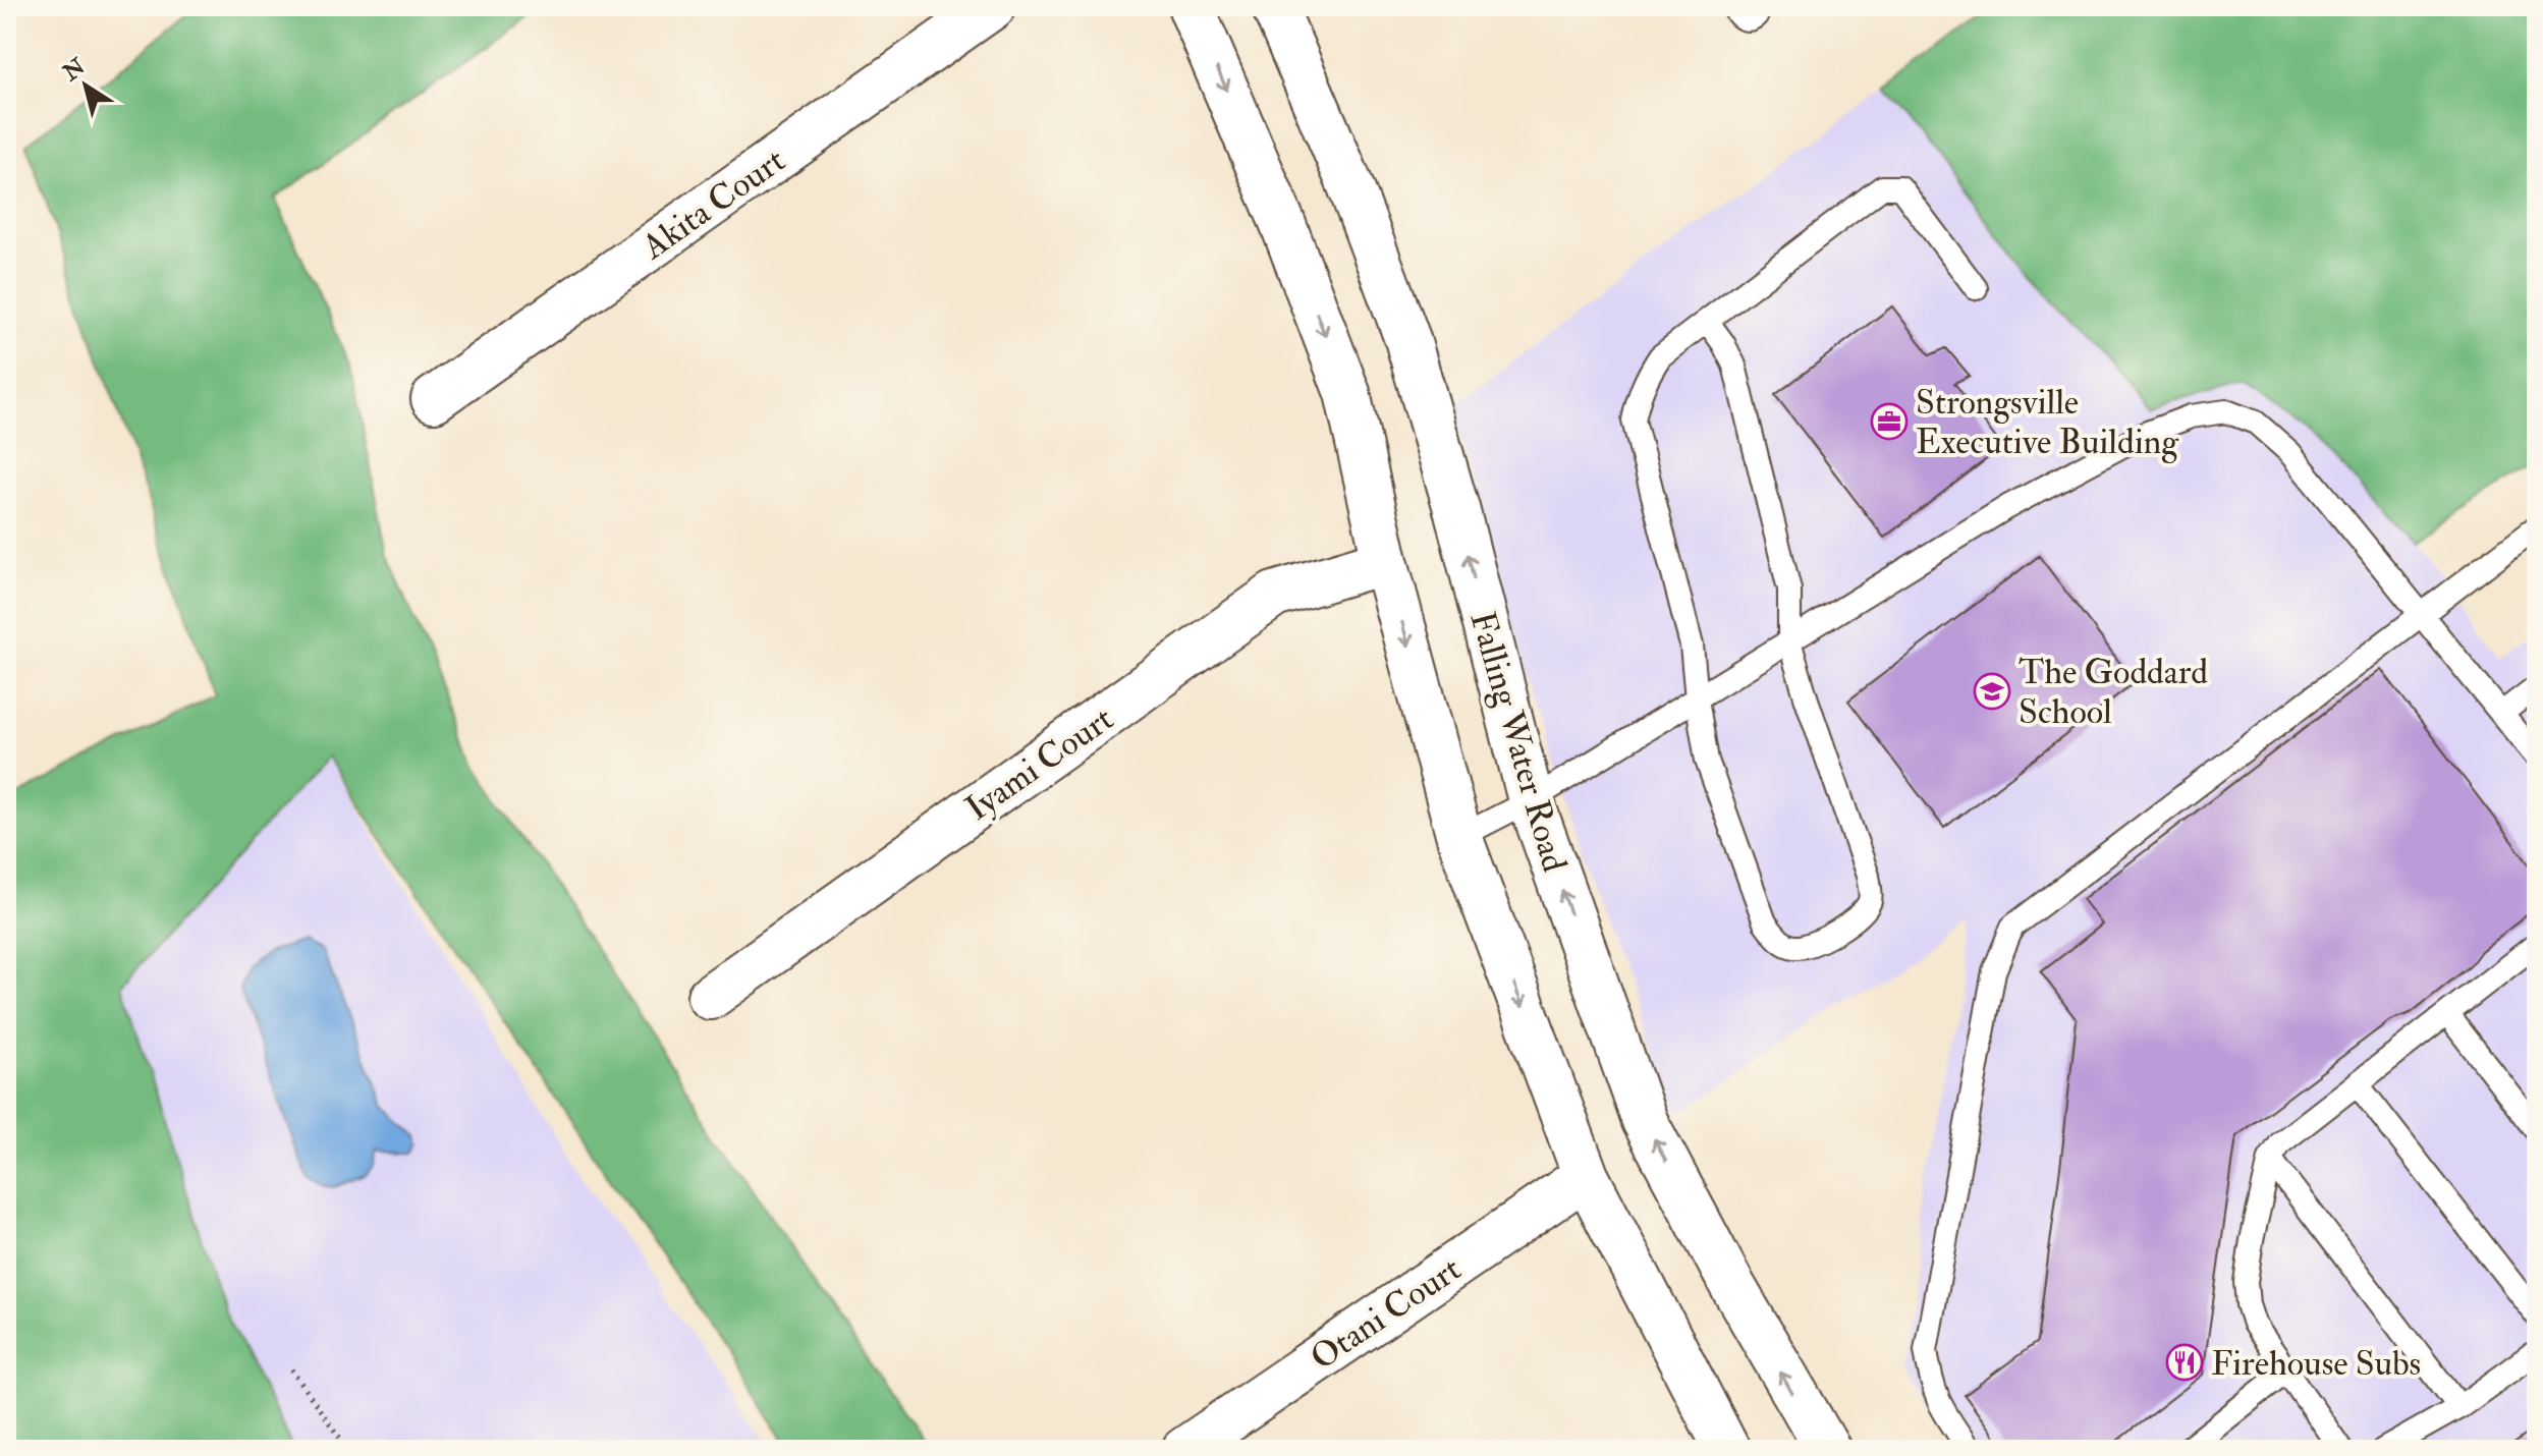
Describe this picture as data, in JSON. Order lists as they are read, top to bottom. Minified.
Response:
{"streets":{"street":["Akita Court","Falling Water Road","Iyami Court","Otani Court"]},"places":{"office":["Strongsville Executive Building"],"school or university":["The Goddard School"],"restaurant":["Firehouse Subs"]},"north":"top left"}
